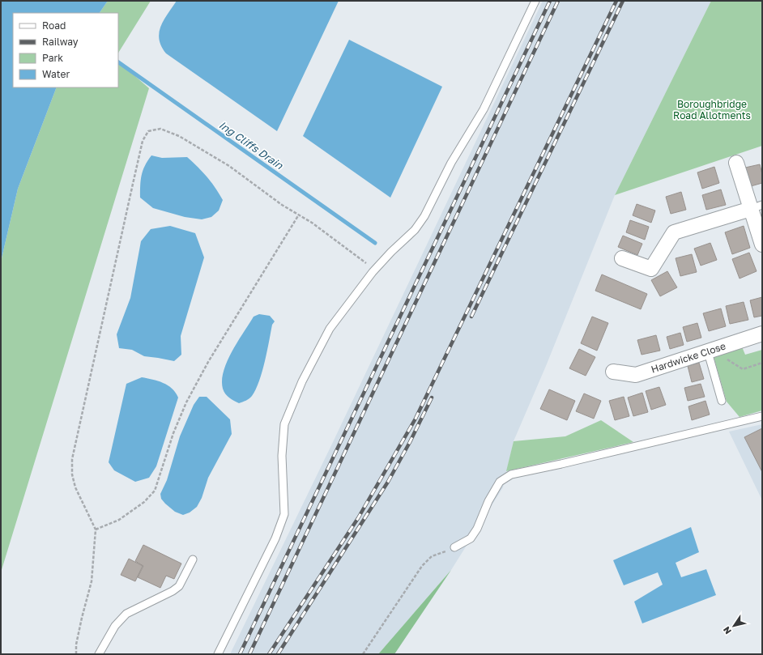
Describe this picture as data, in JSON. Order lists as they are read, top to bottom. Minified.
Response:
{"streets":{"street":["Hardwicke Close"]},"water":["Ing Cliffs Drain"],"parks":["Boroughbridge Road Allotments"],"legend":["Road","Railway","Park","Water"],"north":"bottom left"}
